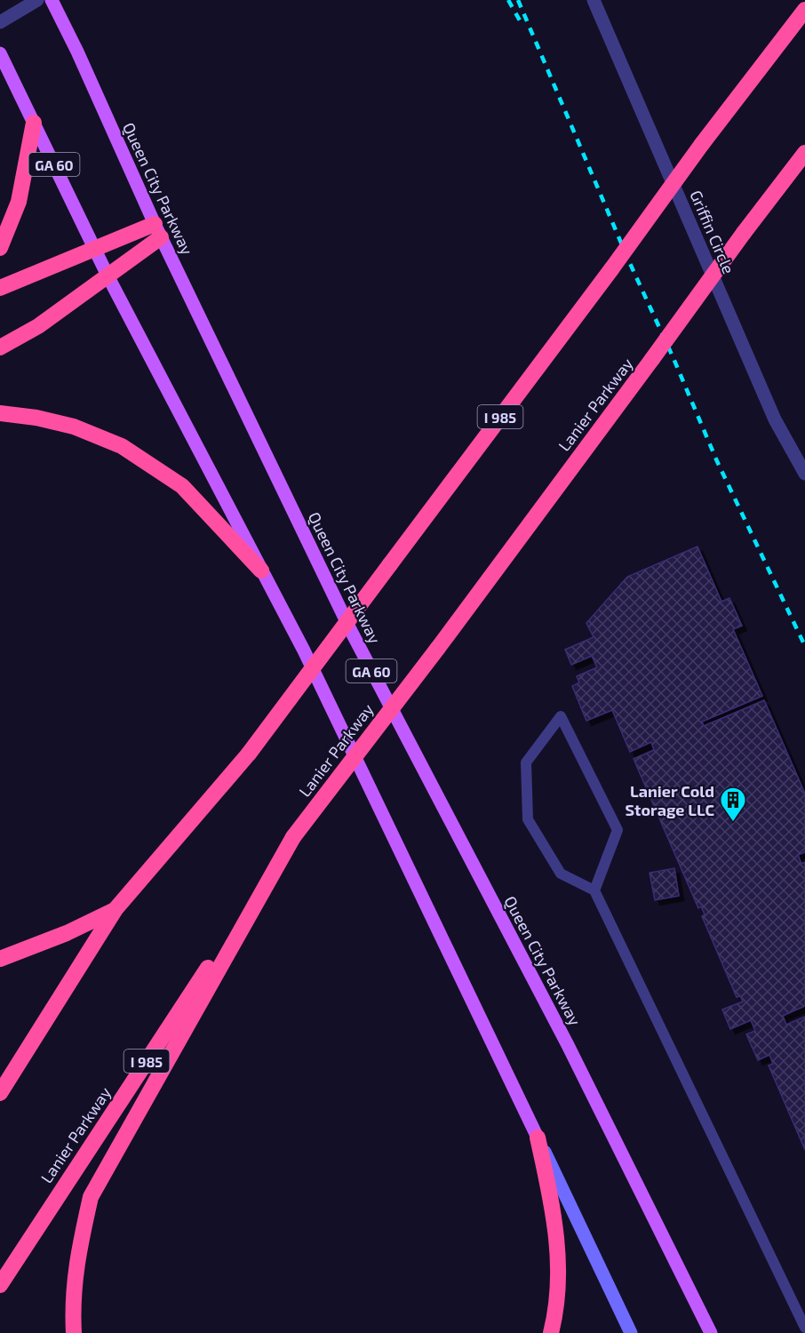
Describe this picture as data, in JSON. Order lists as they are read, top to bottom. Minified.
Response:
{"streets":{"highway":["Lanier Parkway","I 985"],"main road":["GA 60","Queen City Parkway"],"street":["Griffin Circle"]},"places":{"building":["Lanier Cold Storage LLC"]}}
